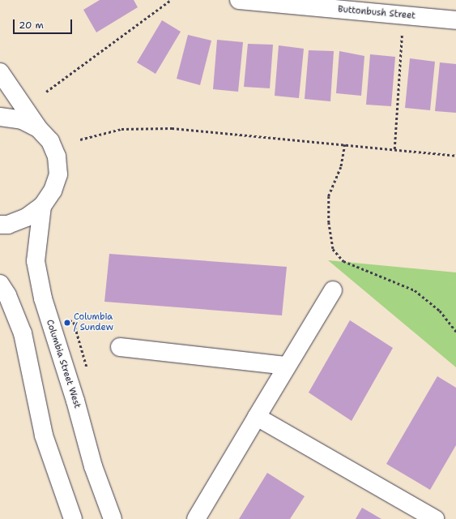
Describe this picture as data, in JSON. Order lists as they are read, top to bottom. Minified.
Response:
{"streets":{"street":["Buttonbush Street","Columbia Street West"]},"places":["Columbia / Sundew"],"scale_bar":"20 m"}
